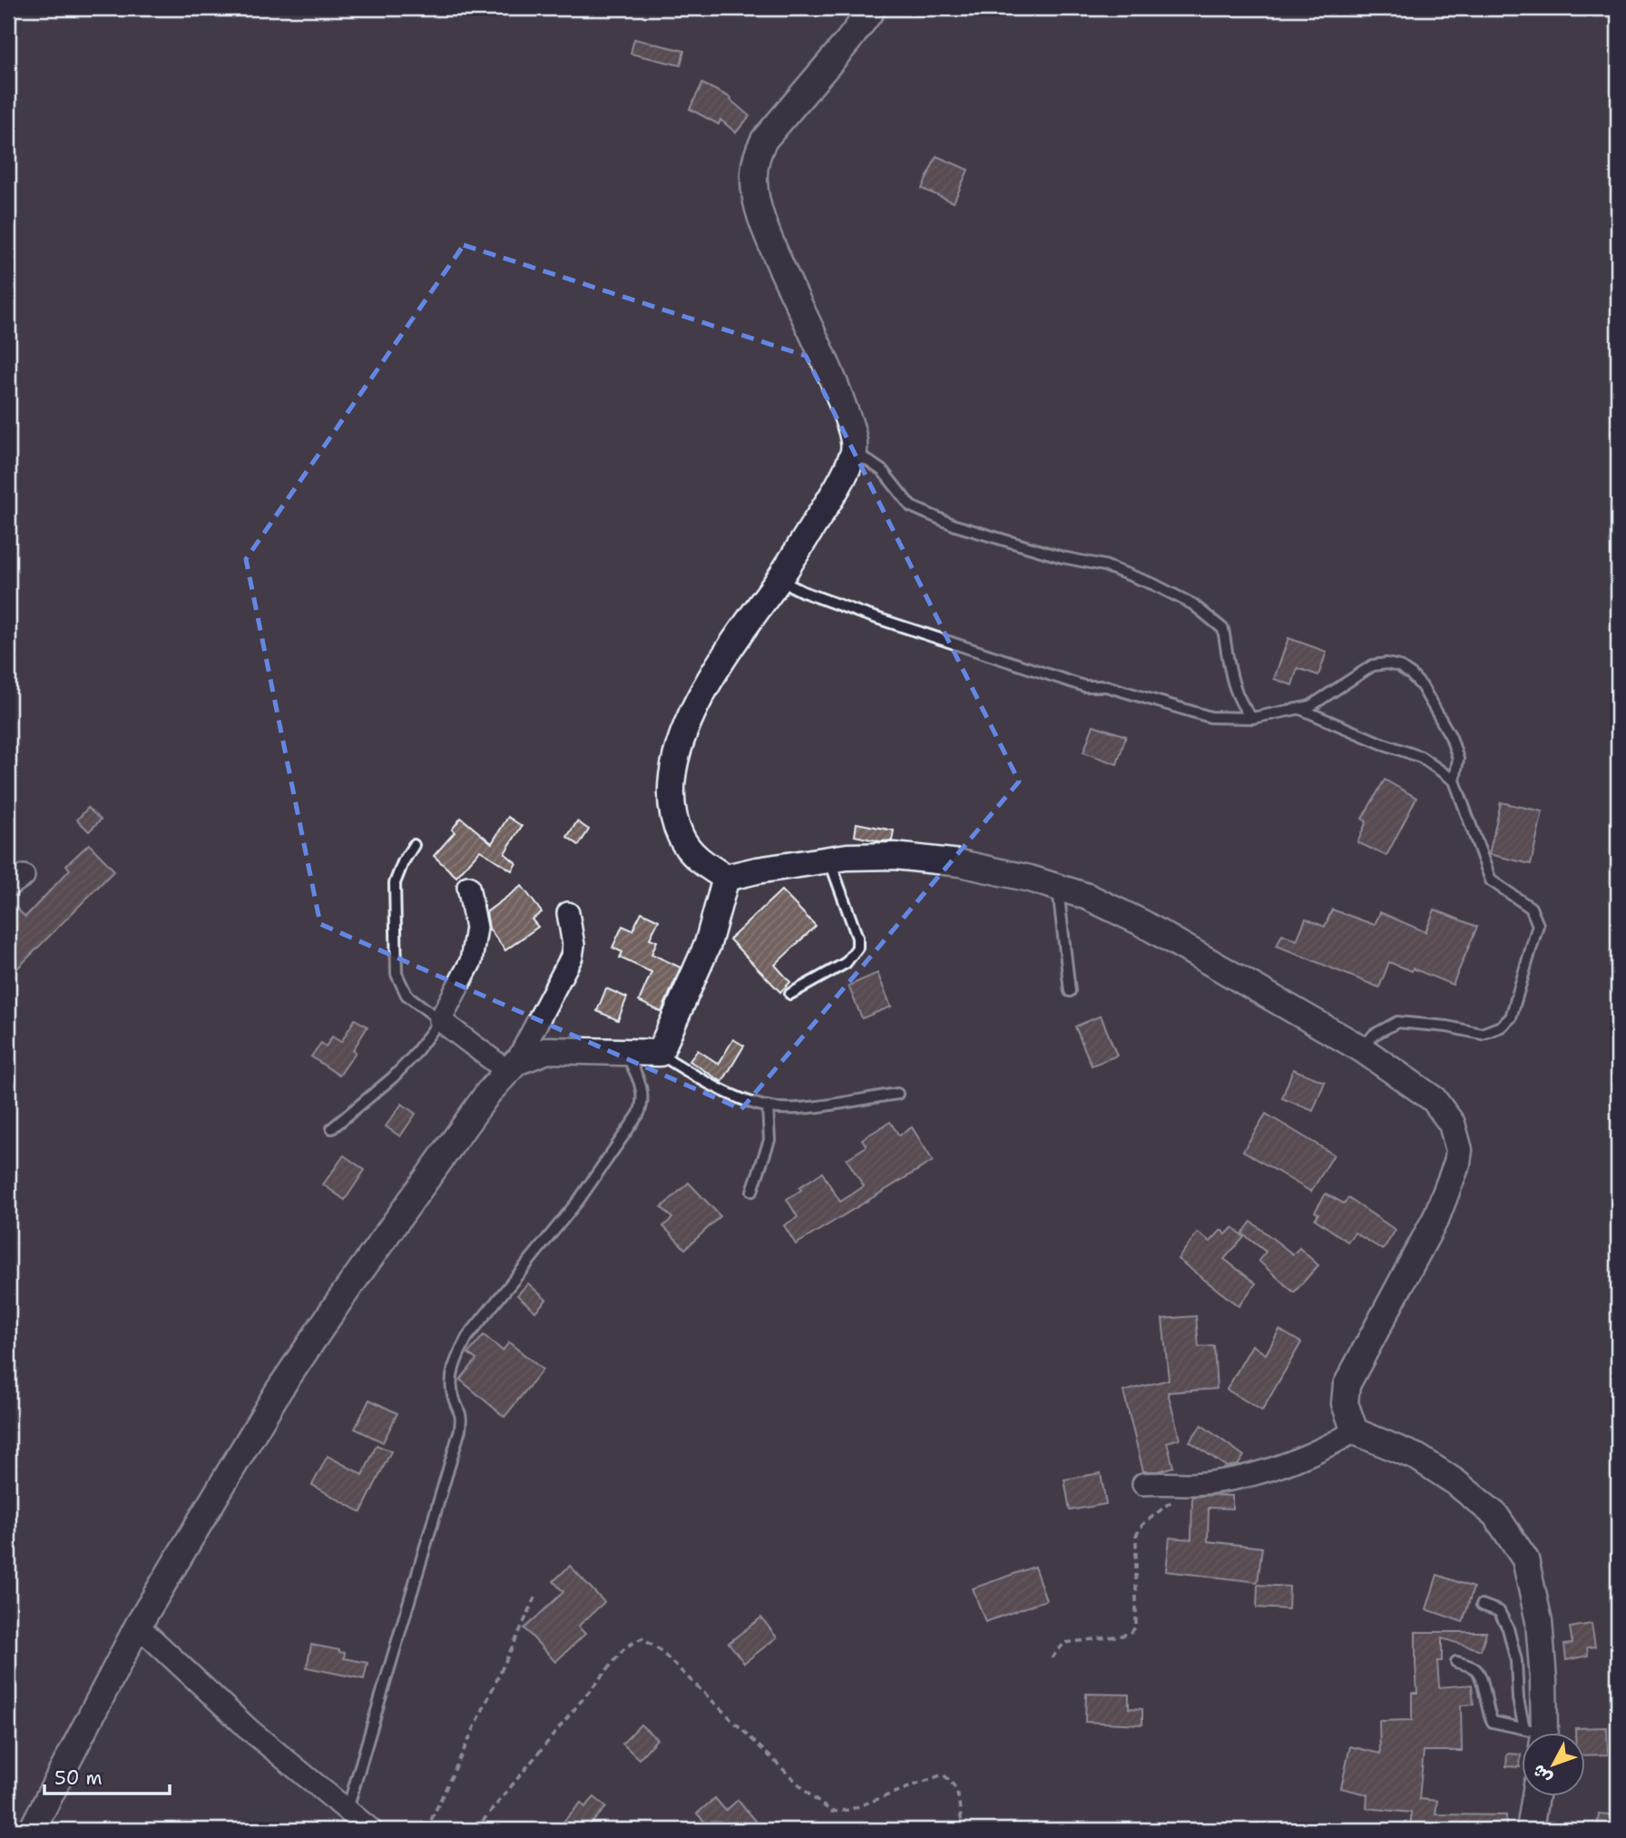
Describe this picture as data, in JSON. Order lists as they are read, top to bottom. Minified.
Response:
{"scale_bar":"50 m","north":"bottom left"}
